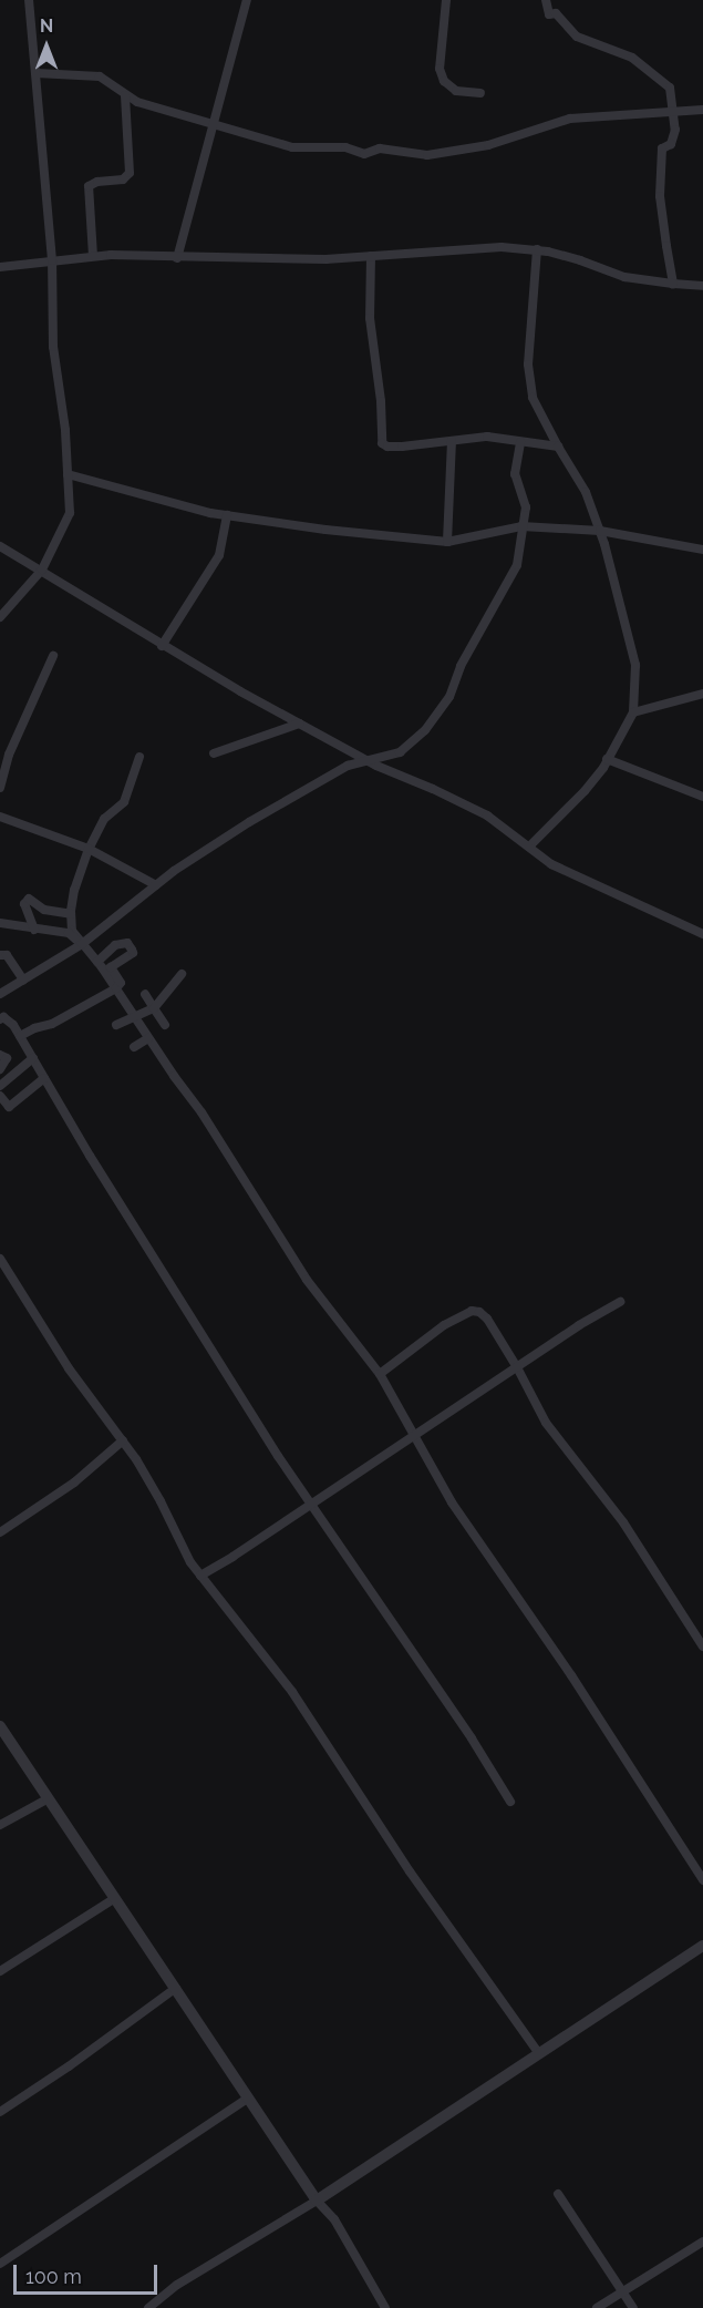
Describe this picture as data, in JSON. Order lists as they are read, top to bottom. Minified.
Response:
{"scale_bar":"100 m","north":"top"}
